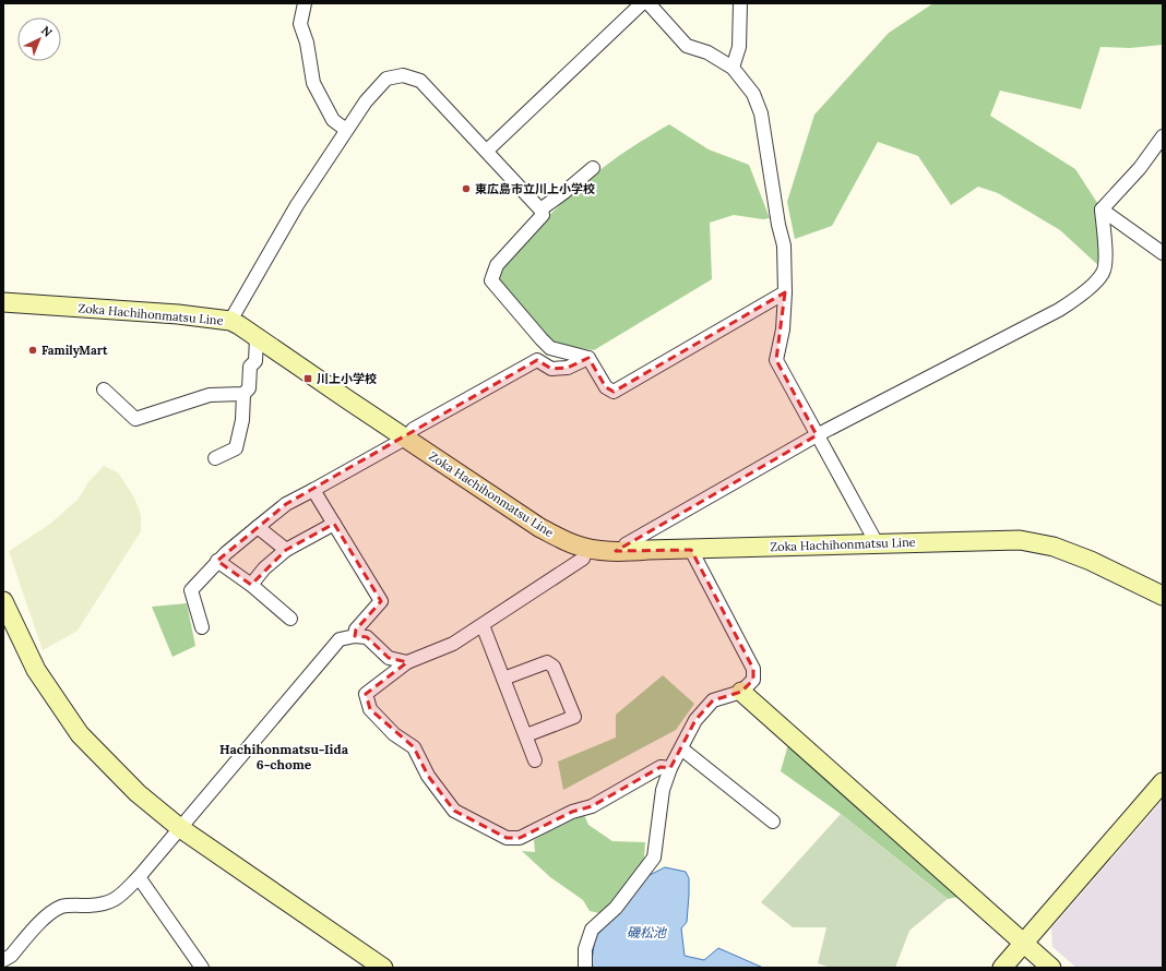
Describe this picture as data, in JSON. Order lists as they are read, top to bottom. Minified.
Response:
{"streets":{"main road":["Zoka Hachihonmatsu Line"]},"districts":["Hachihonmatsu-Iida 6-chome"],"water":["磯松池"],"places":{"other":["東広島市立川上小学校","FamilyMart"],"transit":["川上小学校"]},"north":"top right"}
